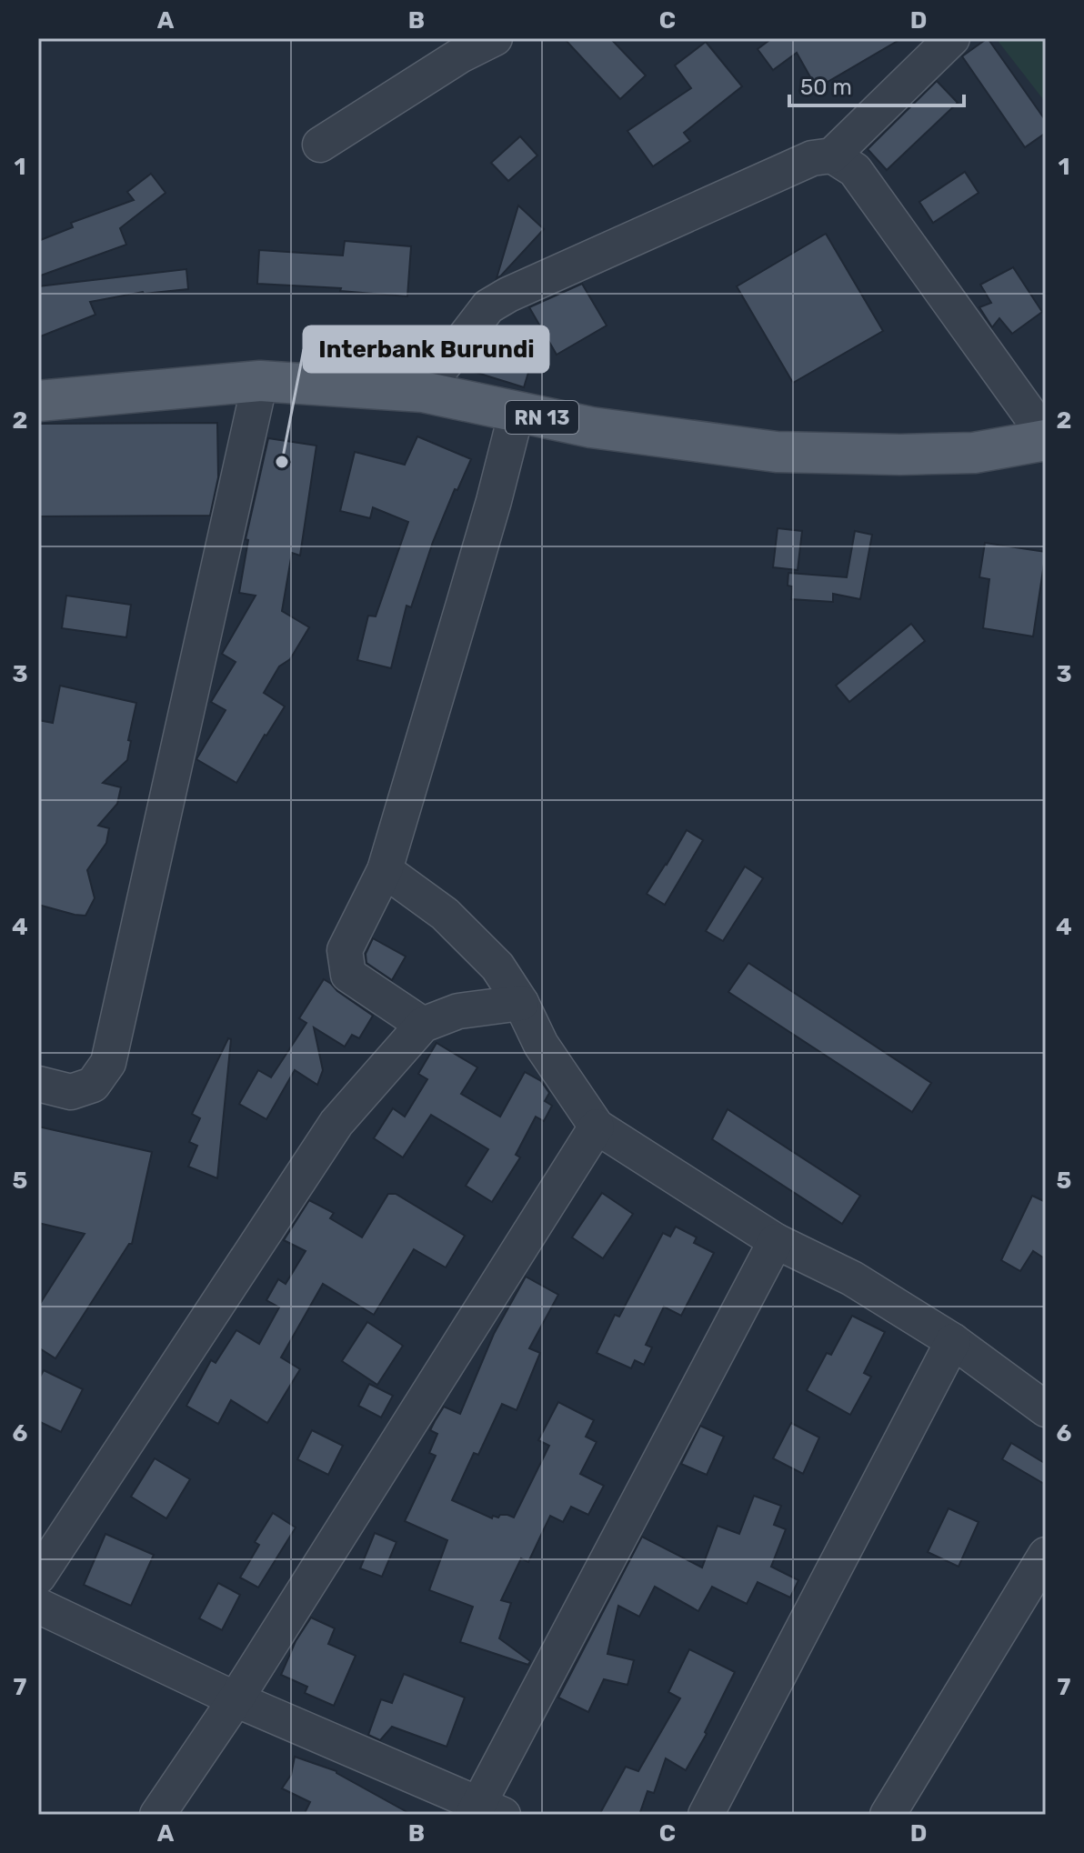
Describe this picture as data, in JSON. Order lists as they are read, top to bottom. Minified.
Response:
{"streets":{"main road":["RN 13"]},"places":["Interbank Burundi"],"scale_bar":"50 m","grid":{"columns":["A","B","C","D"],"rows":["1","2","3","4","5","6","7"]}}
